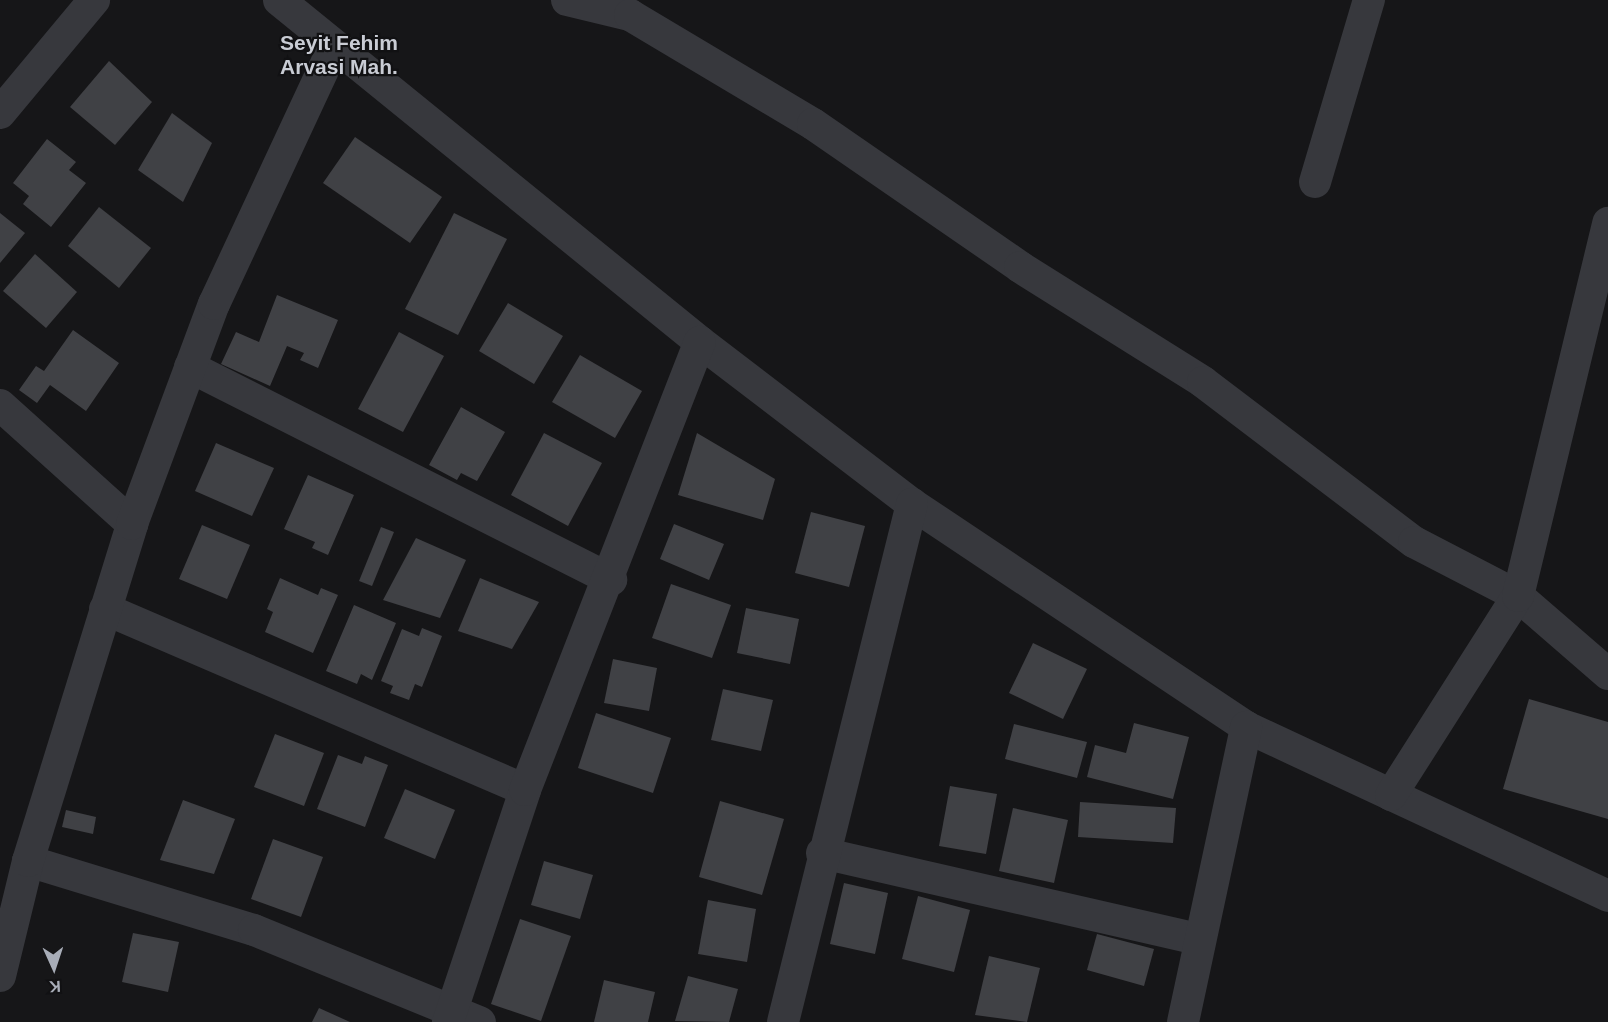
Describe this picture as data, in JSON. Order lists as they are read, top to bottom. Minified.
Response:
{"districts":["Seyit Fehim Arvasi Mah."],"north":"bottom"}
